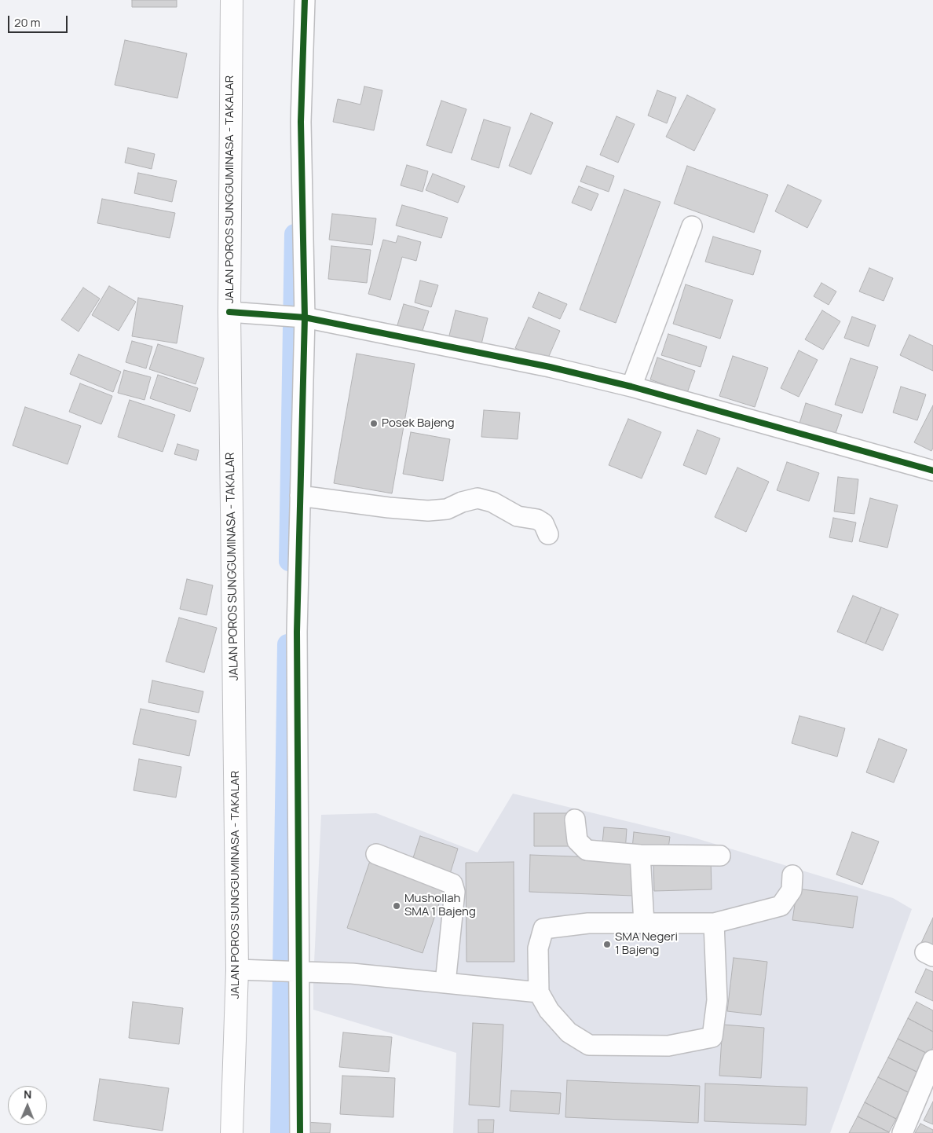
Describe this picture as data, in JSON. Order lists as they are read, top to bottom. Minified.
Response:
{"streets":{"highway":["JALAN POROS SUNGGUMINASA - TAKALAR"]},"places":["Posek Bajeng","Mushollah SMA 1 Bajeng","SMA Negeri 1 Bajeng"],"scale_bar":"20 m","north":"top"}
